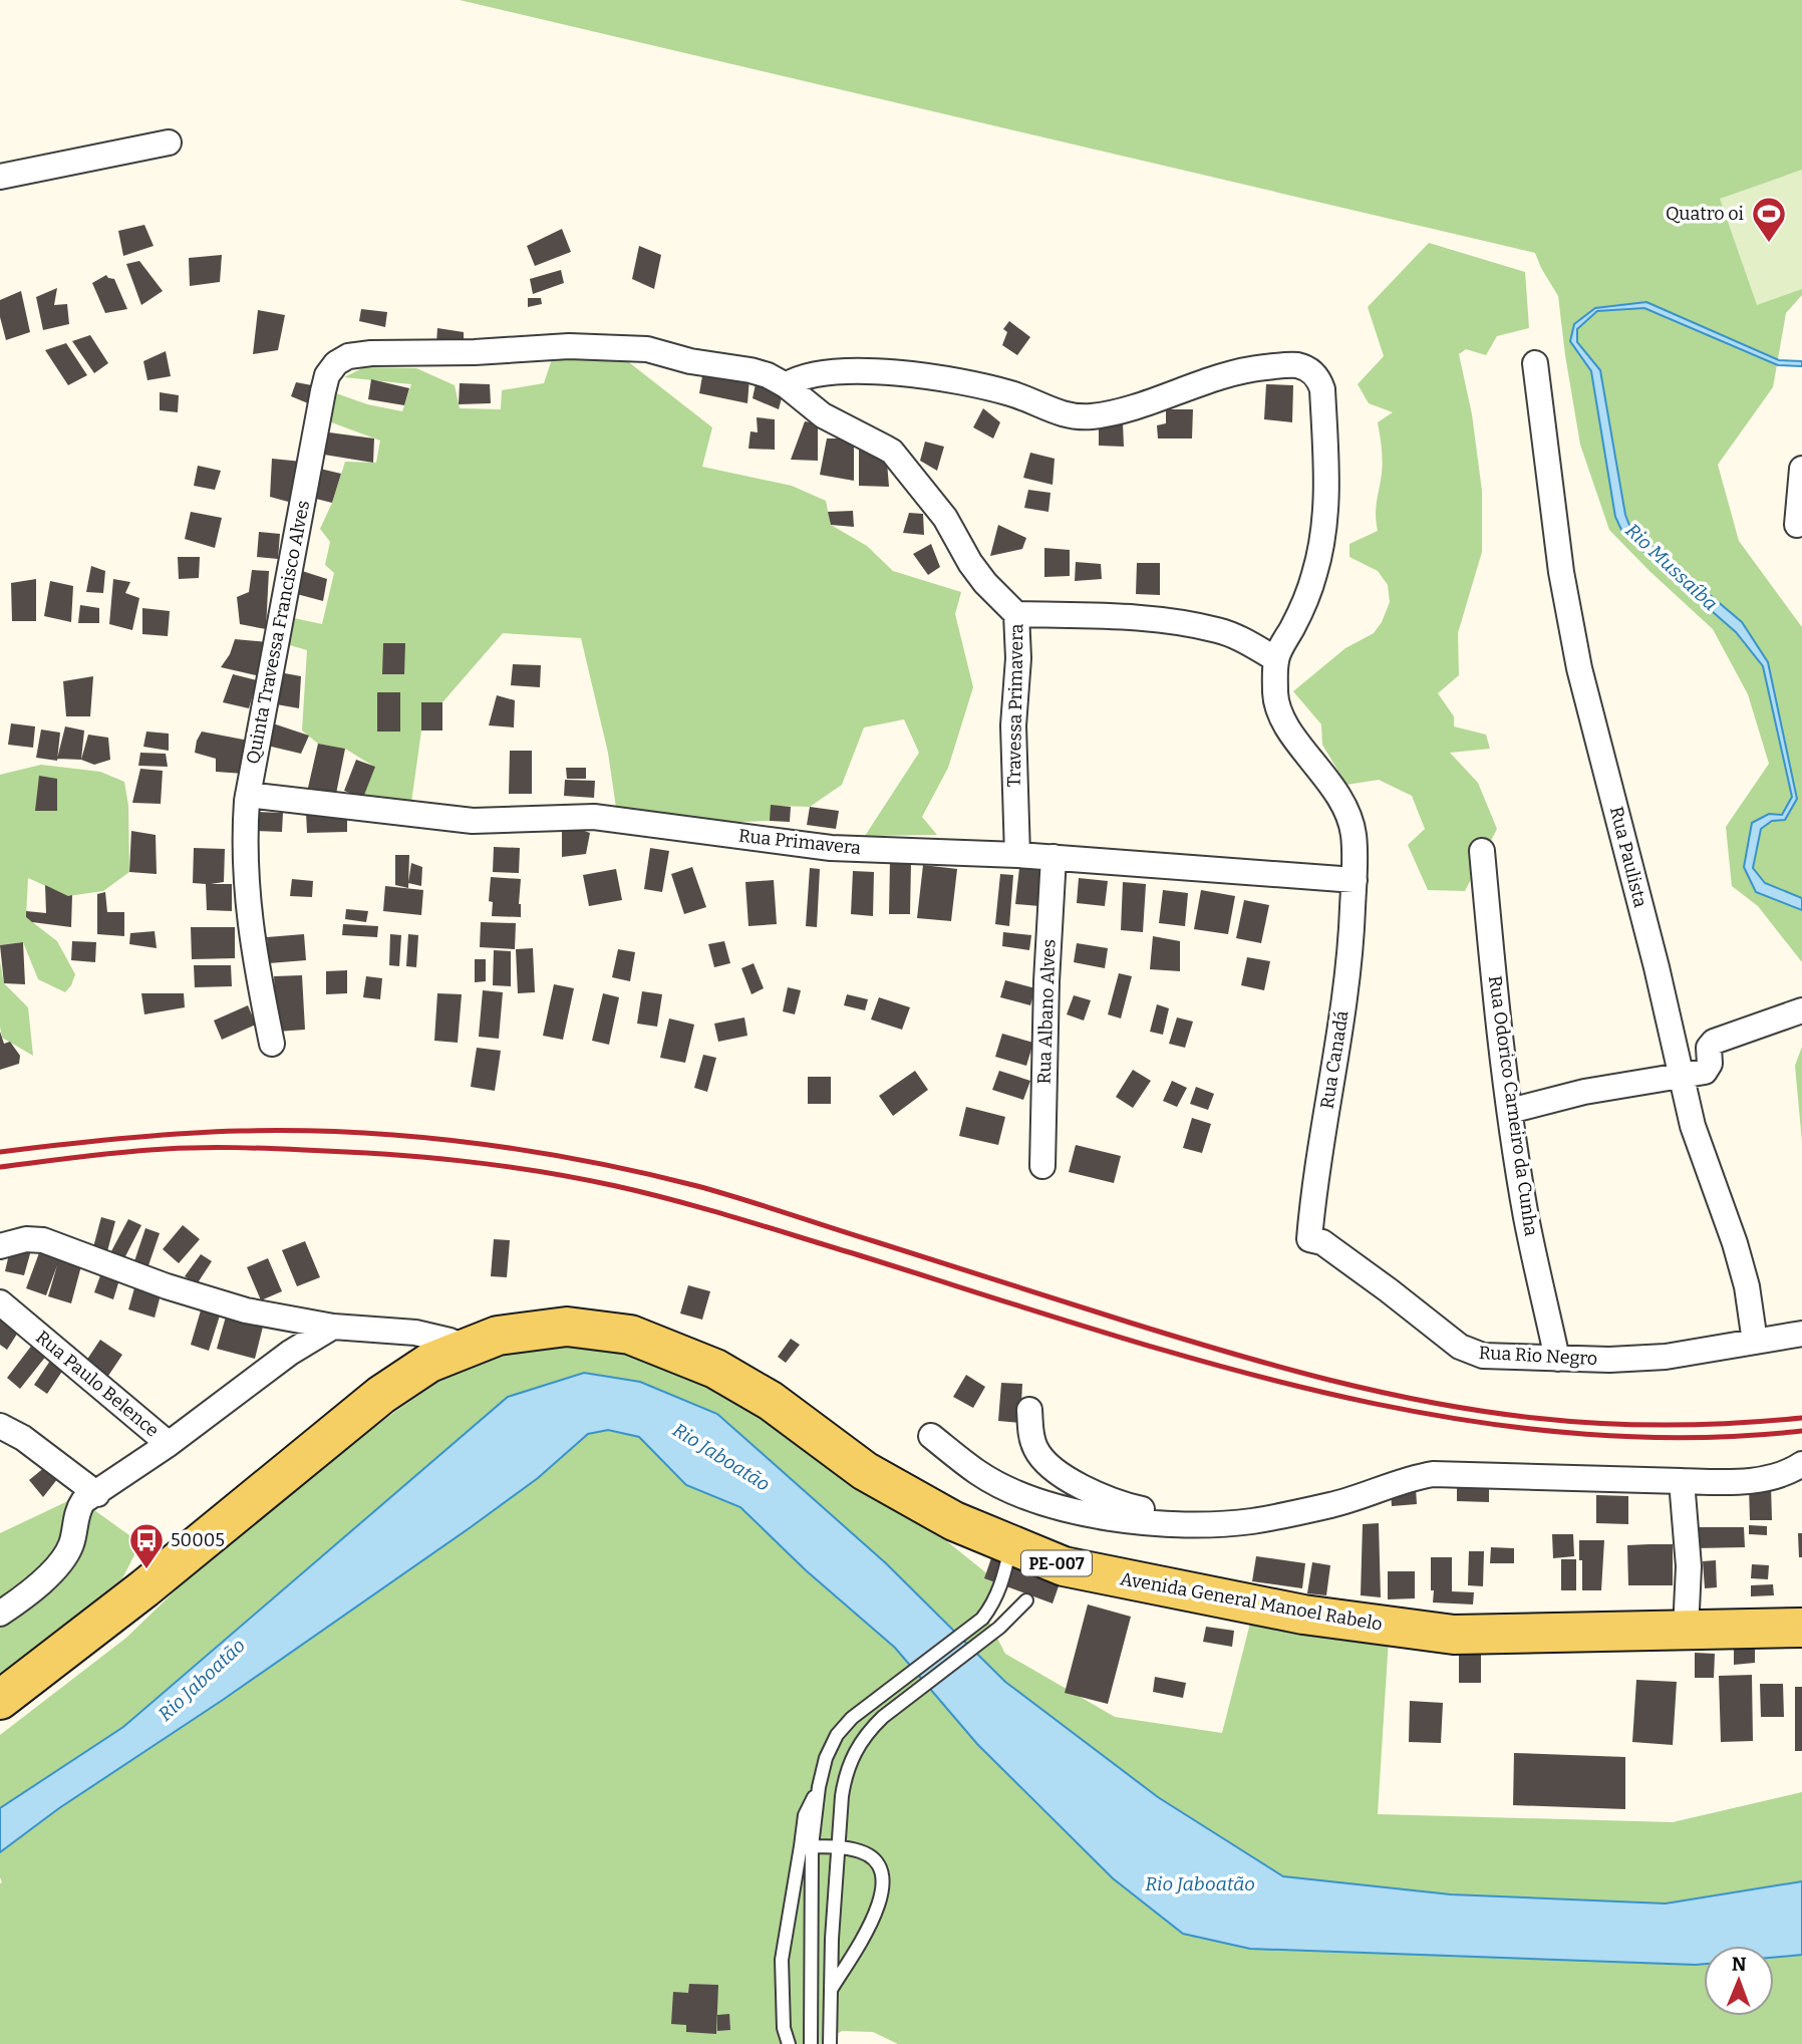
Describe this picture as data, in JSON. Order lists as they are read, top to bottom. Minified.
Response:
{"streets":{"main road":["PE-007","Avenida General Manoel Rabelo"],"street":["Quinta Travessa Francisco Alves","Travessa Primavera","Rua Primavera","Rua Paulista","Rua Albano Alves","Rua Canadá","Rua Odorico Carneiro da Cunha","Rua Rio Negro","Rua Paulo Belence"]},"crossings":[["Quinta Travessa Francisco Alves","Travessa Primavera"],["Quinta Travessa Francisco Alves","Rua Primavera"],["Travessa Primavera","Rua Primavera"],["Rua Primavera","Rua Albano Alves"],["Rua Primavera","Rua Canadá"],["Rua Paulista","Rua Rio Negro"],["Rua Canadá","Rua Rio Negro"],["Rua Odorico Carneiro da Cunha","Rua Rio Negro"]],"water":["Rio Mussaíba","Rio Jaboatão"],"places":{"sports":["Quatro oi"],"bus stop":["50005"]},"north":"top"}
